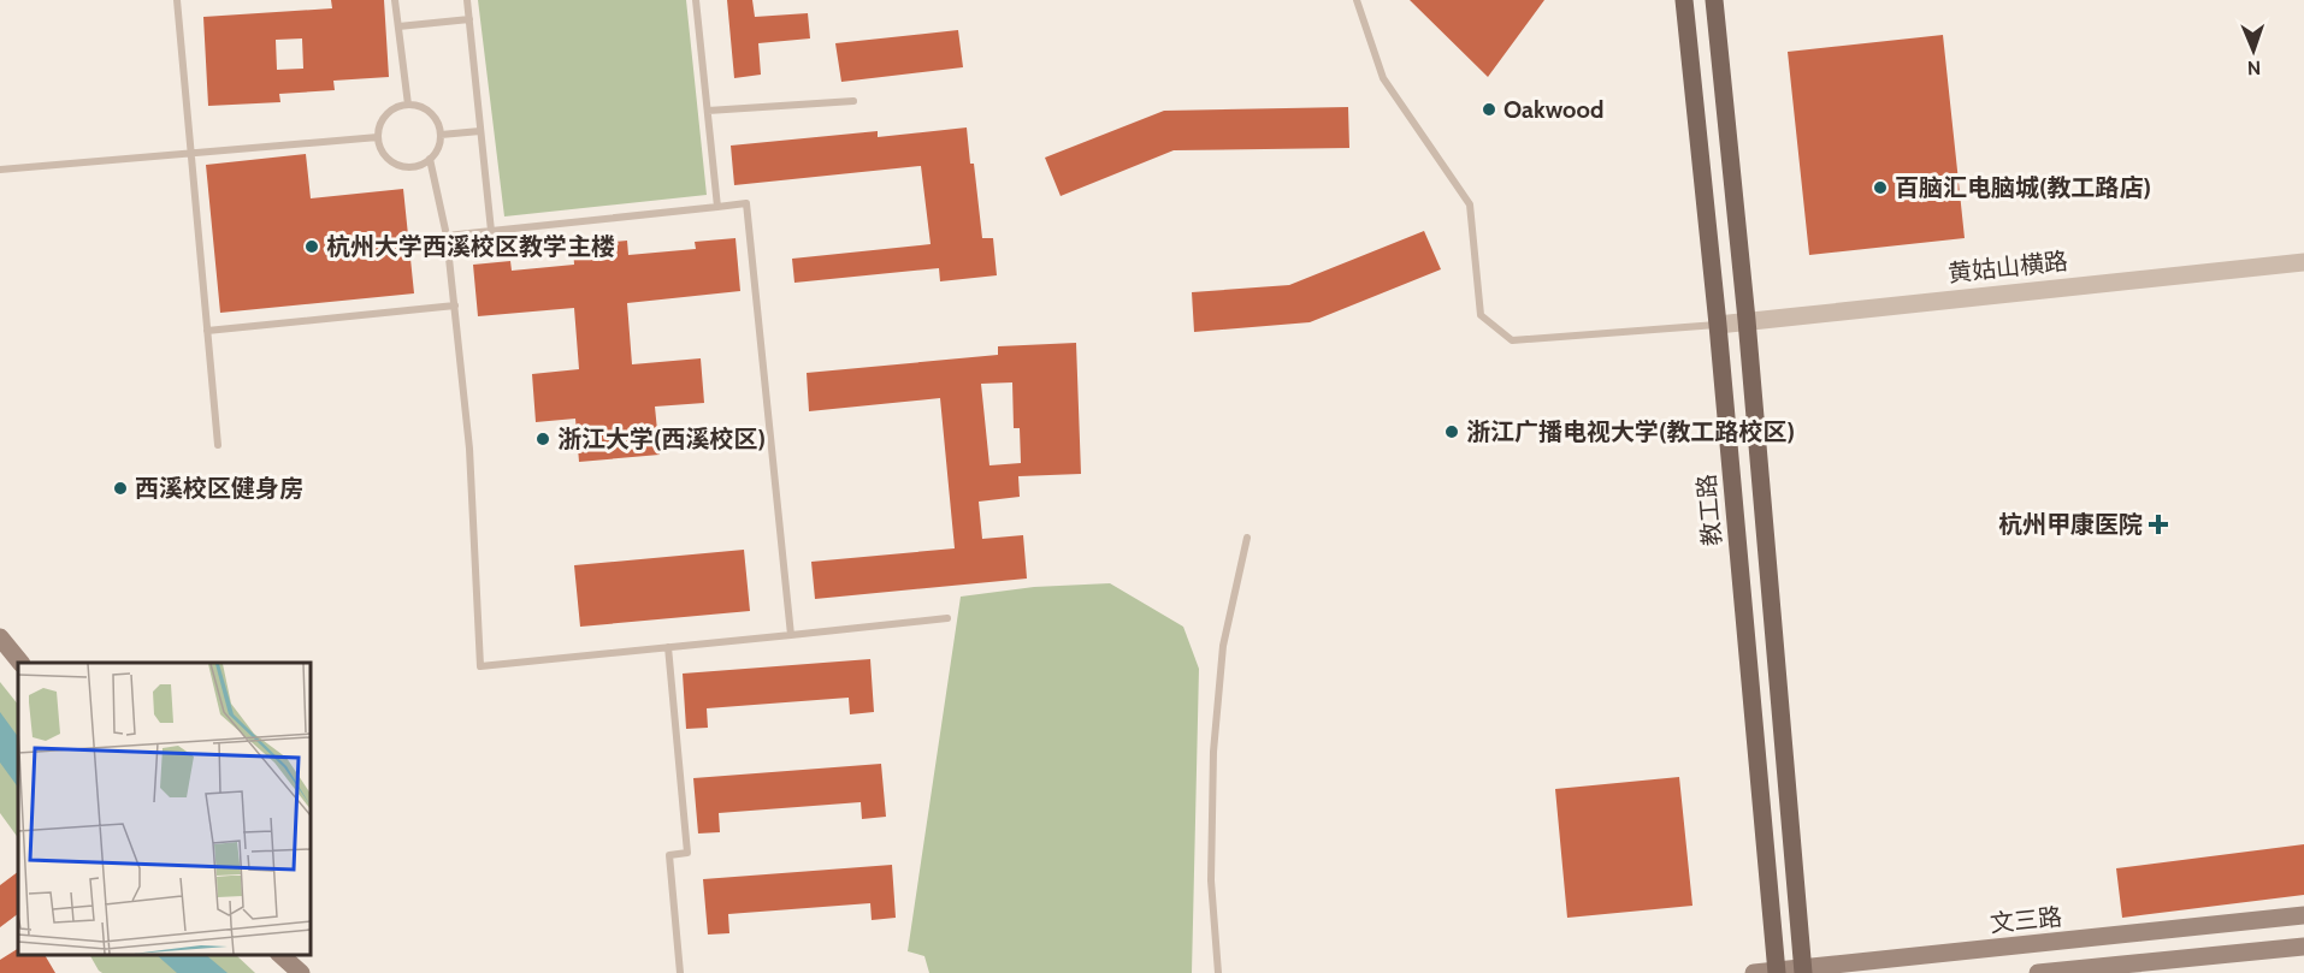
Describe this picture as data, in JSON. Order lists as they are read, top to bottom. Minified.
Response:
{"streets":{"main road":["教工路","文三路"],"street":["黄姑山横路"]},"crossings":[["黄姑山横路","教工路"],["教工路","文三路"]],"places":{"other":["Oakwood","百脑汇电脑城(教工路店)","杭州大学西溪校区教学主楼","浙江广播电视大学(教工路校区)","浙江大学(西溪校区)","西溪校区健身房"],"health":["杭州甲康医院"]},"north":"bottom"}
